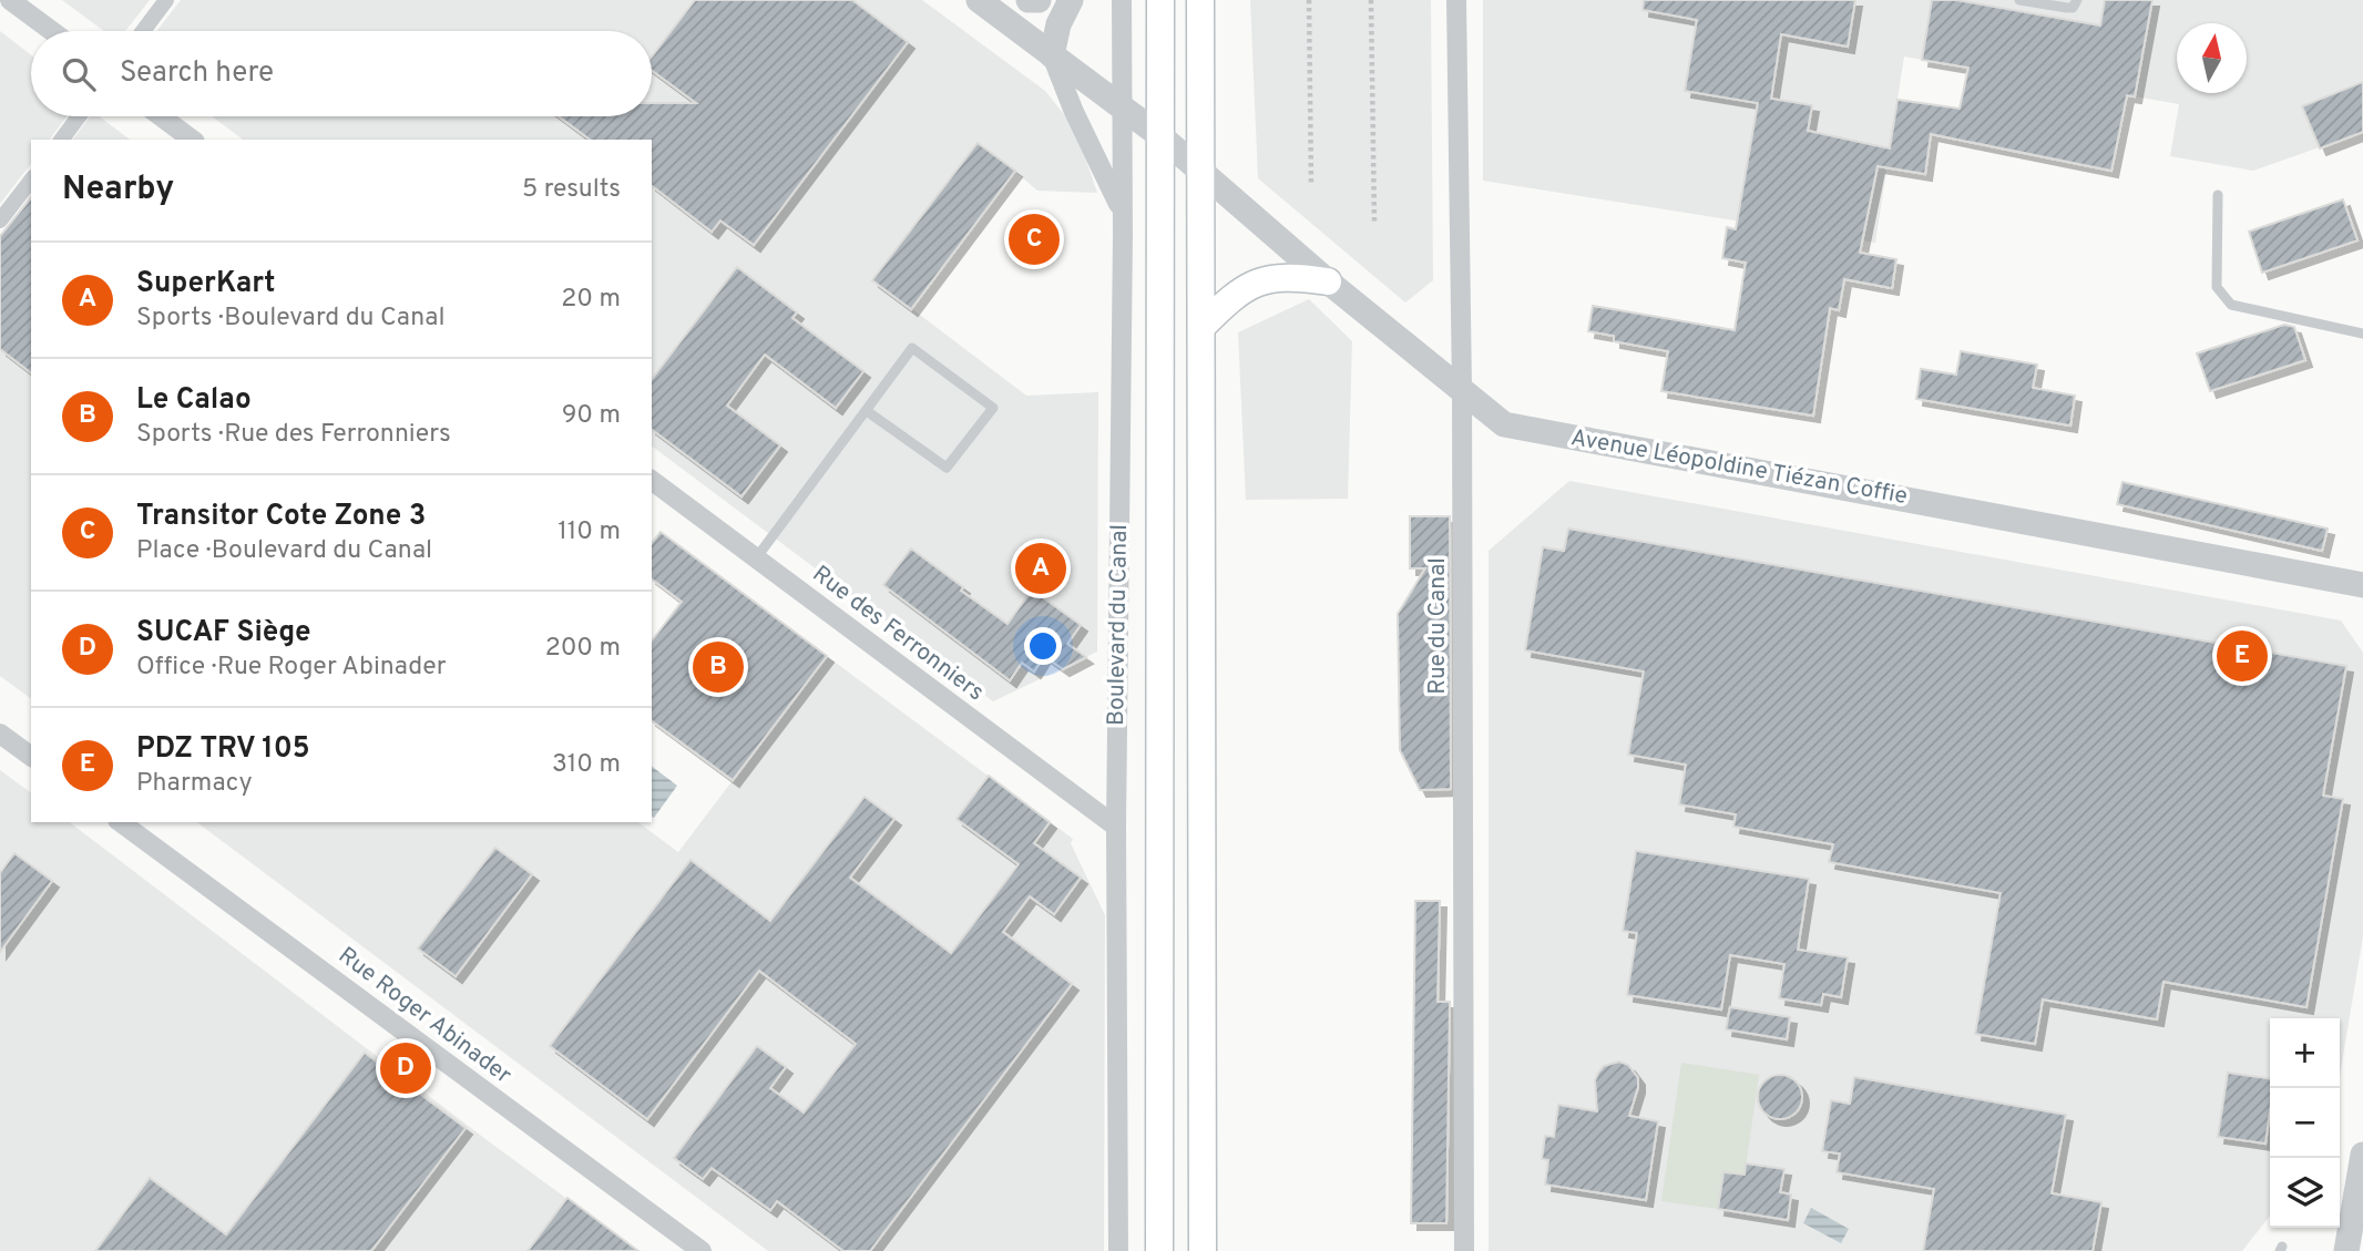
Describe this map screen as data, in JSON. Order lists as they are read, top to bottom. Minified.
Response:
{"streets":{"main road":["Boulevard du Canal"],"street":["Avenue Léopoldine Tiézan Coffie","Rue du Canal","Rue des Ferronniers","Rue Roger Abinader"]},"crossings":[["Avenue Léopoldine Tiézan Coffie","Boulevard du Canal"],["Avenue Léopoldine Tiézan Coffie","Rue du Canal"],["Boulevard du Canal","Rue des Ferronniers"]],"north":"top","page":{"search":"Search here","heading":["Nearby","5 results"],"pins":["C","A","E","B","D"],"list":[{"mark":"A","name":"SuperKart","note":"Sports · Boulevard du Canal","value":"20 m"},{"mark":"B","name":"Le Calao","note":"Sports · Rue des Ferronniers","value":"90 m"},{"mark":"C","name":"Transitor Cote Zone 3","note":"Place · Boulevard du Canal","value":"110 m"},{"mark":"D","name":"SUCAF Siège","note":"Office · Rue Roger Abinader","value":"200 m"},{"mark":"E","name":"PDZ TRV 105","note":"Pharmacy","value":"310 m"}],"map_buttons":["+","−"]}}
